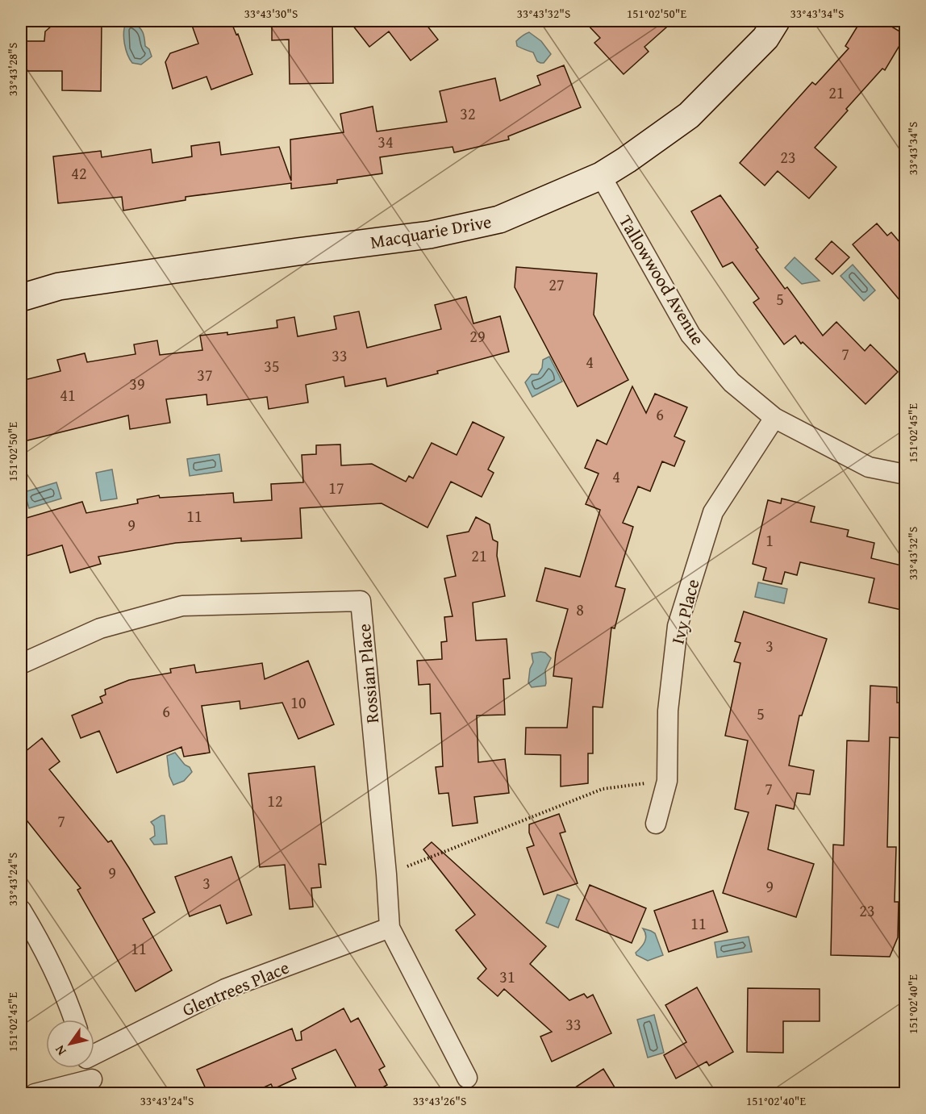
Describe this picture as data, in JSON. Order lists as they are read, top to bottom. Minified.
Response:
{"streets":{"main road":["Macquarie Drive"],"street":["Tallowwood Avenue","Ivy Place","Rossian Place","Glentrees Place"]},"crossings":[["Macquarie Drive","Tallowwood Avenue"],["Tallowwood Avenue","Ivy Place"],["Rossian Place","Glentrees Place"]],"house_numbers":["21","32","34","23","42","27","5","29","7","33","4","35","37","39","41","6","4","17","11","9","1","21","8","3","10","6","5","7","12","7","9","3","9","23","11","11","31","33"],"north":"bottom left","coordinates":["33°43'30\"S","33°43'32\"S","151°02'50\"E","33°43'34\"S","33°43'28\"S","151°02'45\"E","33°43'24\"S","151°02'40\"E","33°43'26\"S"]}
